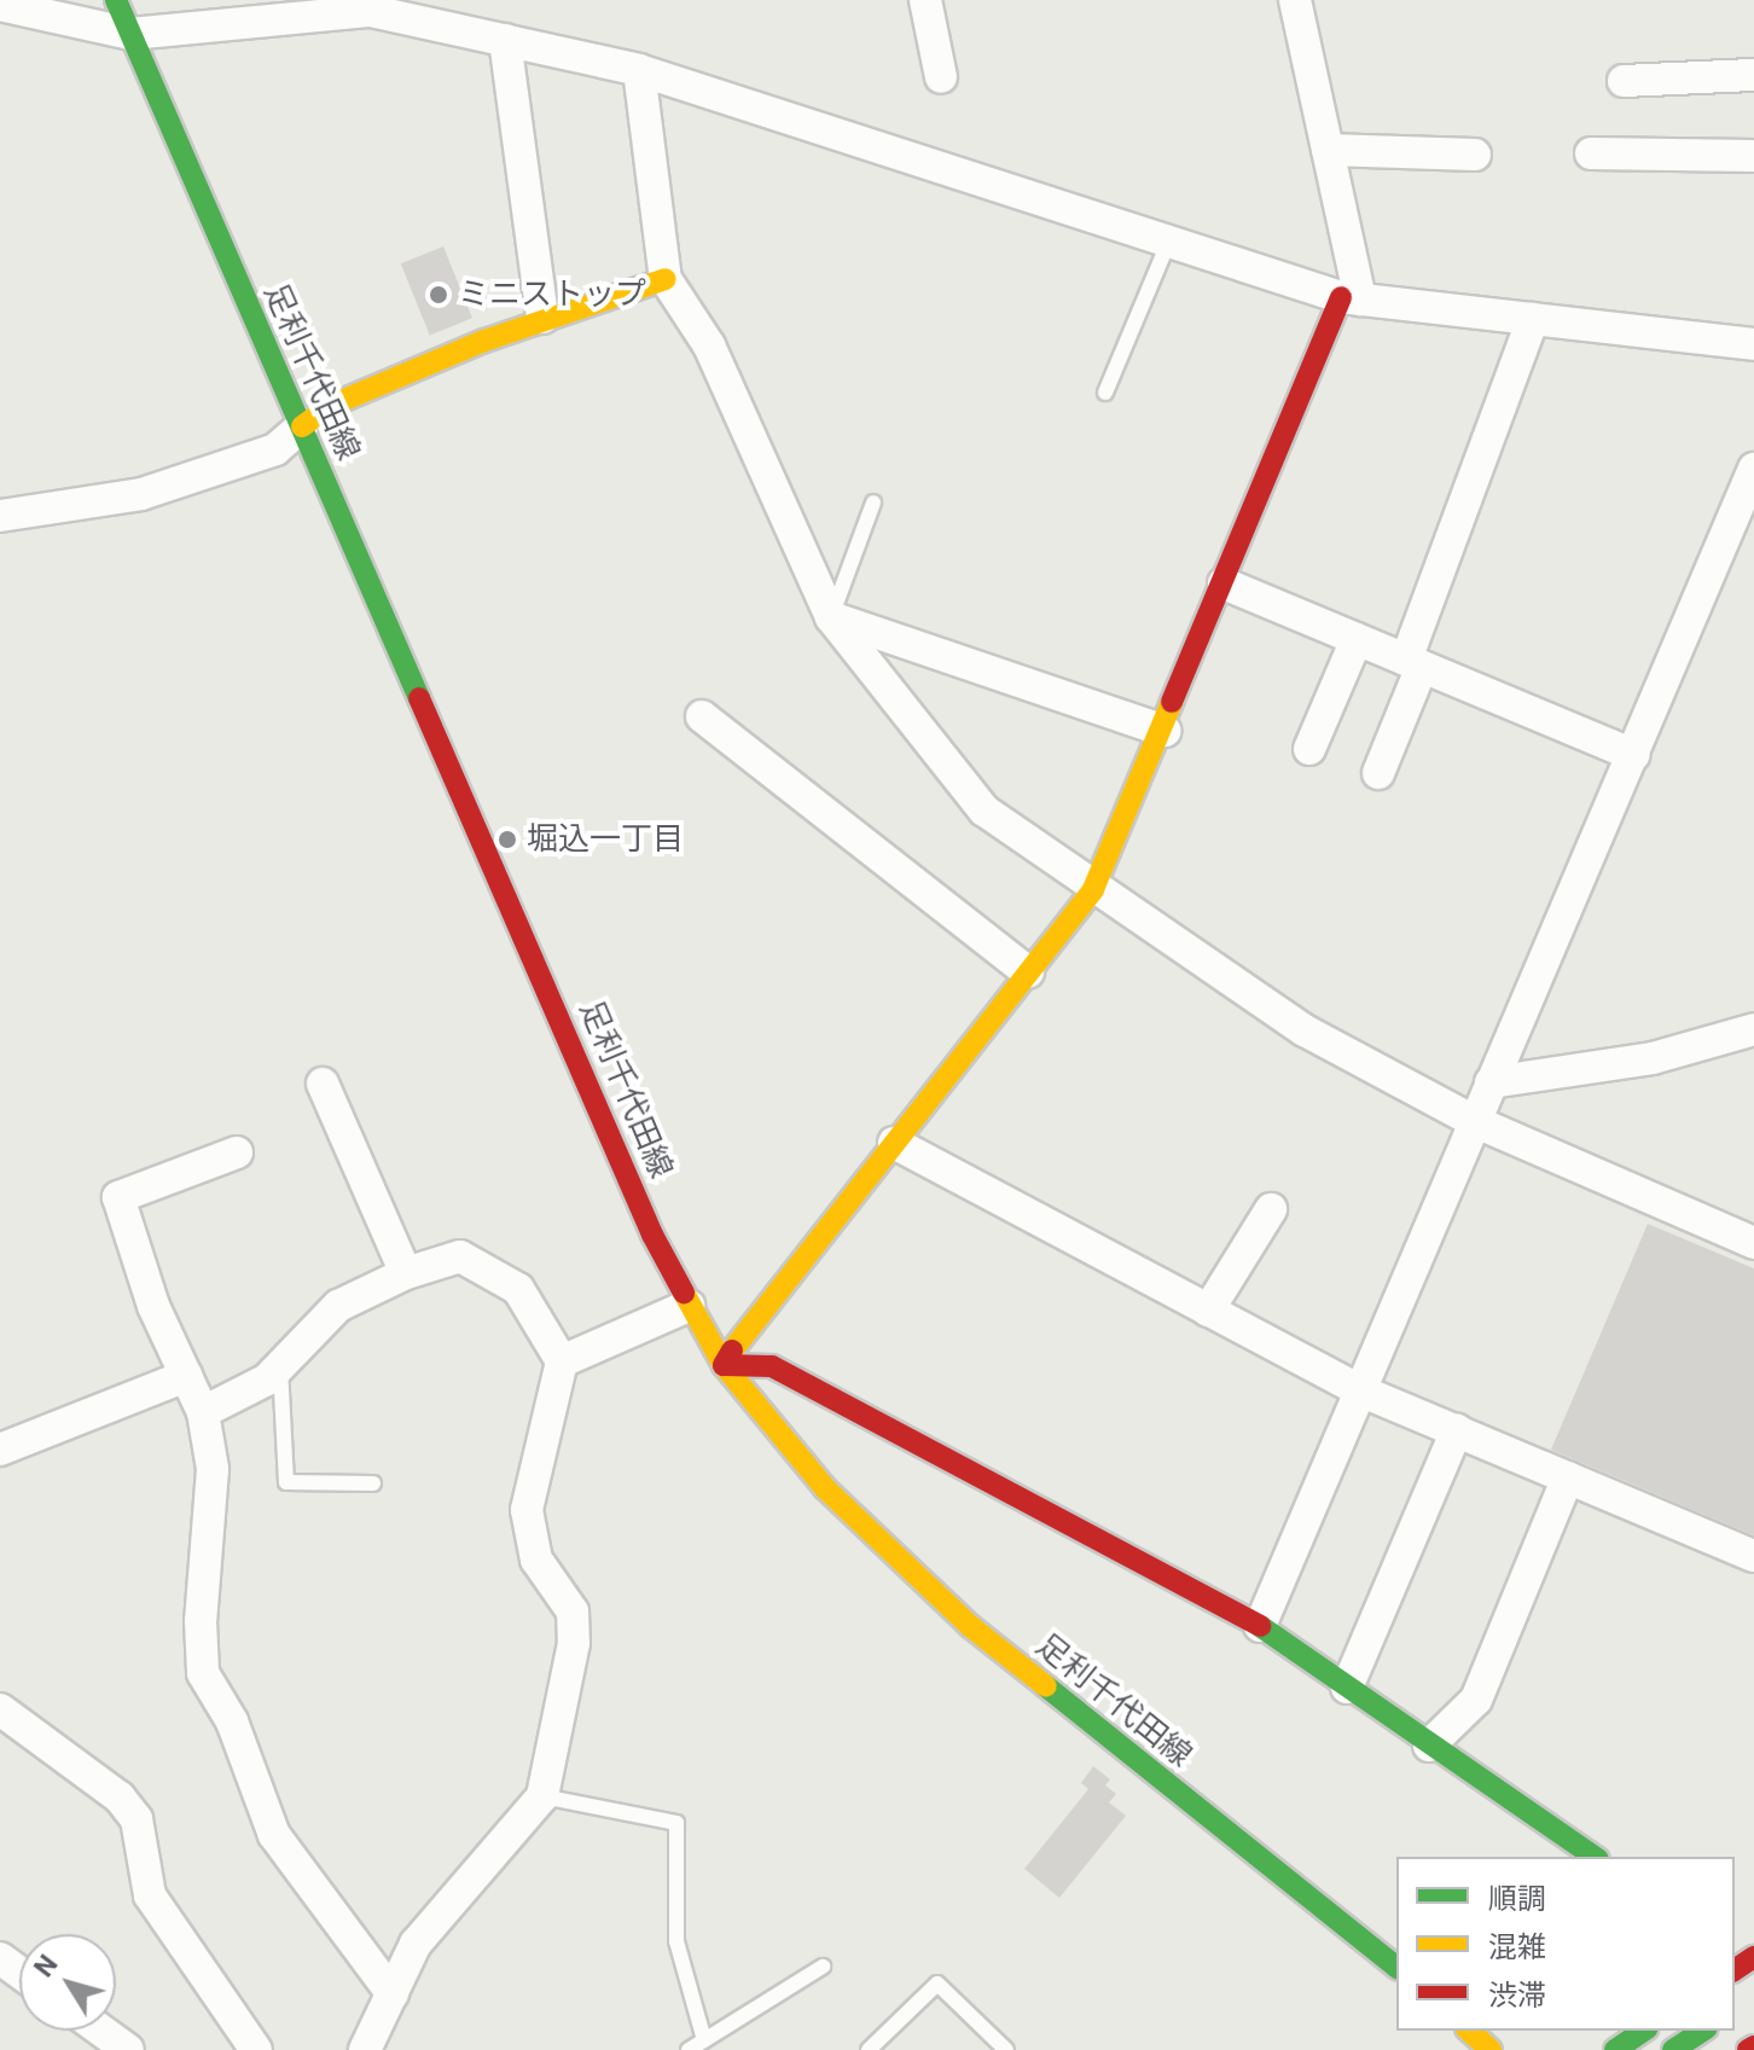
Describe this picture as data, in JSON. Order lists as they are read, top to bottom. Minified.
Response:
{"streets":{"main road":["足利千代田線"]},"places":["ミニストップ","堀込一丁目"],"legend":["順調","混雑","渋滞"],"north":"top left"}
